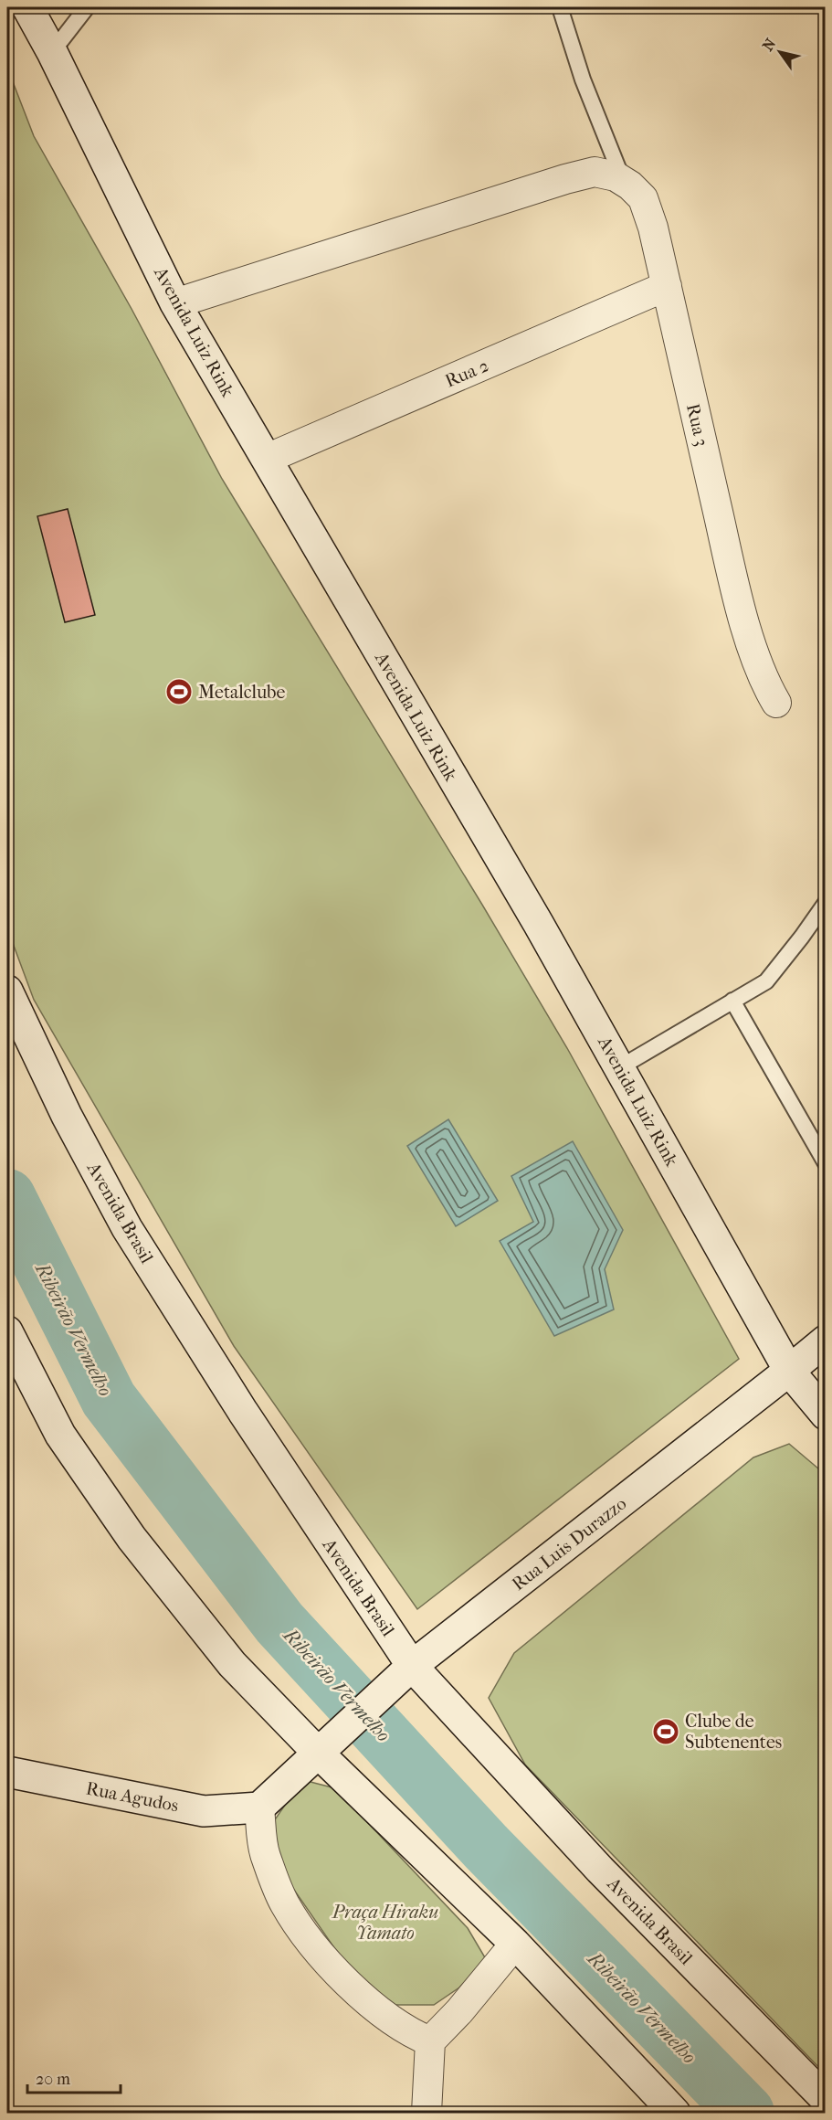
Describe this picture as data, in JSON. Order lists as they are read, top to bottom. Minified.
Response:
{"streets":{"street":["Avenida Luiz Rink","Rua 2","Rua 3","Avenida Brasil","Rua Luis Durazzo","Rua Agudos"]},"crossings":[["Avenida Luiz Rink","Rua 2"],["Avenida Luiz Rink","Rua 3"],["Avenida Luiz Rink","Rua Luis Durazzo"],["Rua 2","Rua 3"],["Avenida Brasil","Rua Luis Durazzo"]],"water":["Ribeirão Vermelho"],"parks":["Praça Hiraku Yamato"],"places":{"sports":["Metalclube","Clube de Subtenentes"]},"scale_bar":"20 m","north":"top left"}
